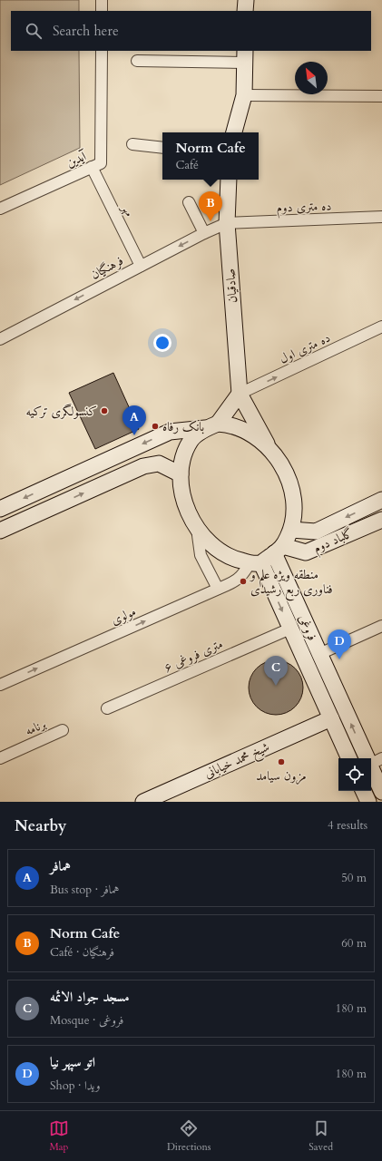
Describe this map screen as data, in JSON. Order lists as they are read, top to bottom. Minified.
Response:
{"streets":{"main road":["صادقیان","گلباد دوم","فروغى","شیخ محمد خیابانی"],"street":["آیدین","ده متری دوم","مهر","فرهنگیان","ده متری اول","مولوی","۶ متری فروغی","برنامه"]},"crossings":[["آیدین","مهر"],["ده متری دوم","فرهنگیان"],["ده متری دوم","صادقیان"],["مهر","فرهنگیان"],["فرهنگیان","صادقیان"],["صادقیان","ده متری اول"],["گلباد دوم","مولوی"],["گلباد دوم","فروغى"],["مولوی","فروغى"],["فروغى","۶ متری فروغی"],["فروغى","شیخ محمد خیابانی"]],"one_way":["فرهنگیان","ده متری اول","مولوی"],"places":["کنسولگری ترکیه","بانک رفاه","منطقه ویژه علم و فناوری ربع رشیدی","مزون سیامد"],"north":"top left","page":{"search":"Search here","popup":["Norm Cafe","Café"],"pins":["B","A","D","C"],"heading":["Nearby","4 results"],"list":[{"mark":"A","name":"همافر","note":"Bus stop · همافر","value":"50 m"},{"mark":"B","name":"Norm Cafe","note":"Café · فرهنگیان","value":"60 m"},{"mark":"C","name":"مسجد جواد الائمه","note":"Mosque · فروغى","value":"180 m"},{"mark":"D","name":"اتو سپهر نیا","note":"Shop · ویدا","value":"180 m"}],"nav":["Map","Directions","Saved"]}}
